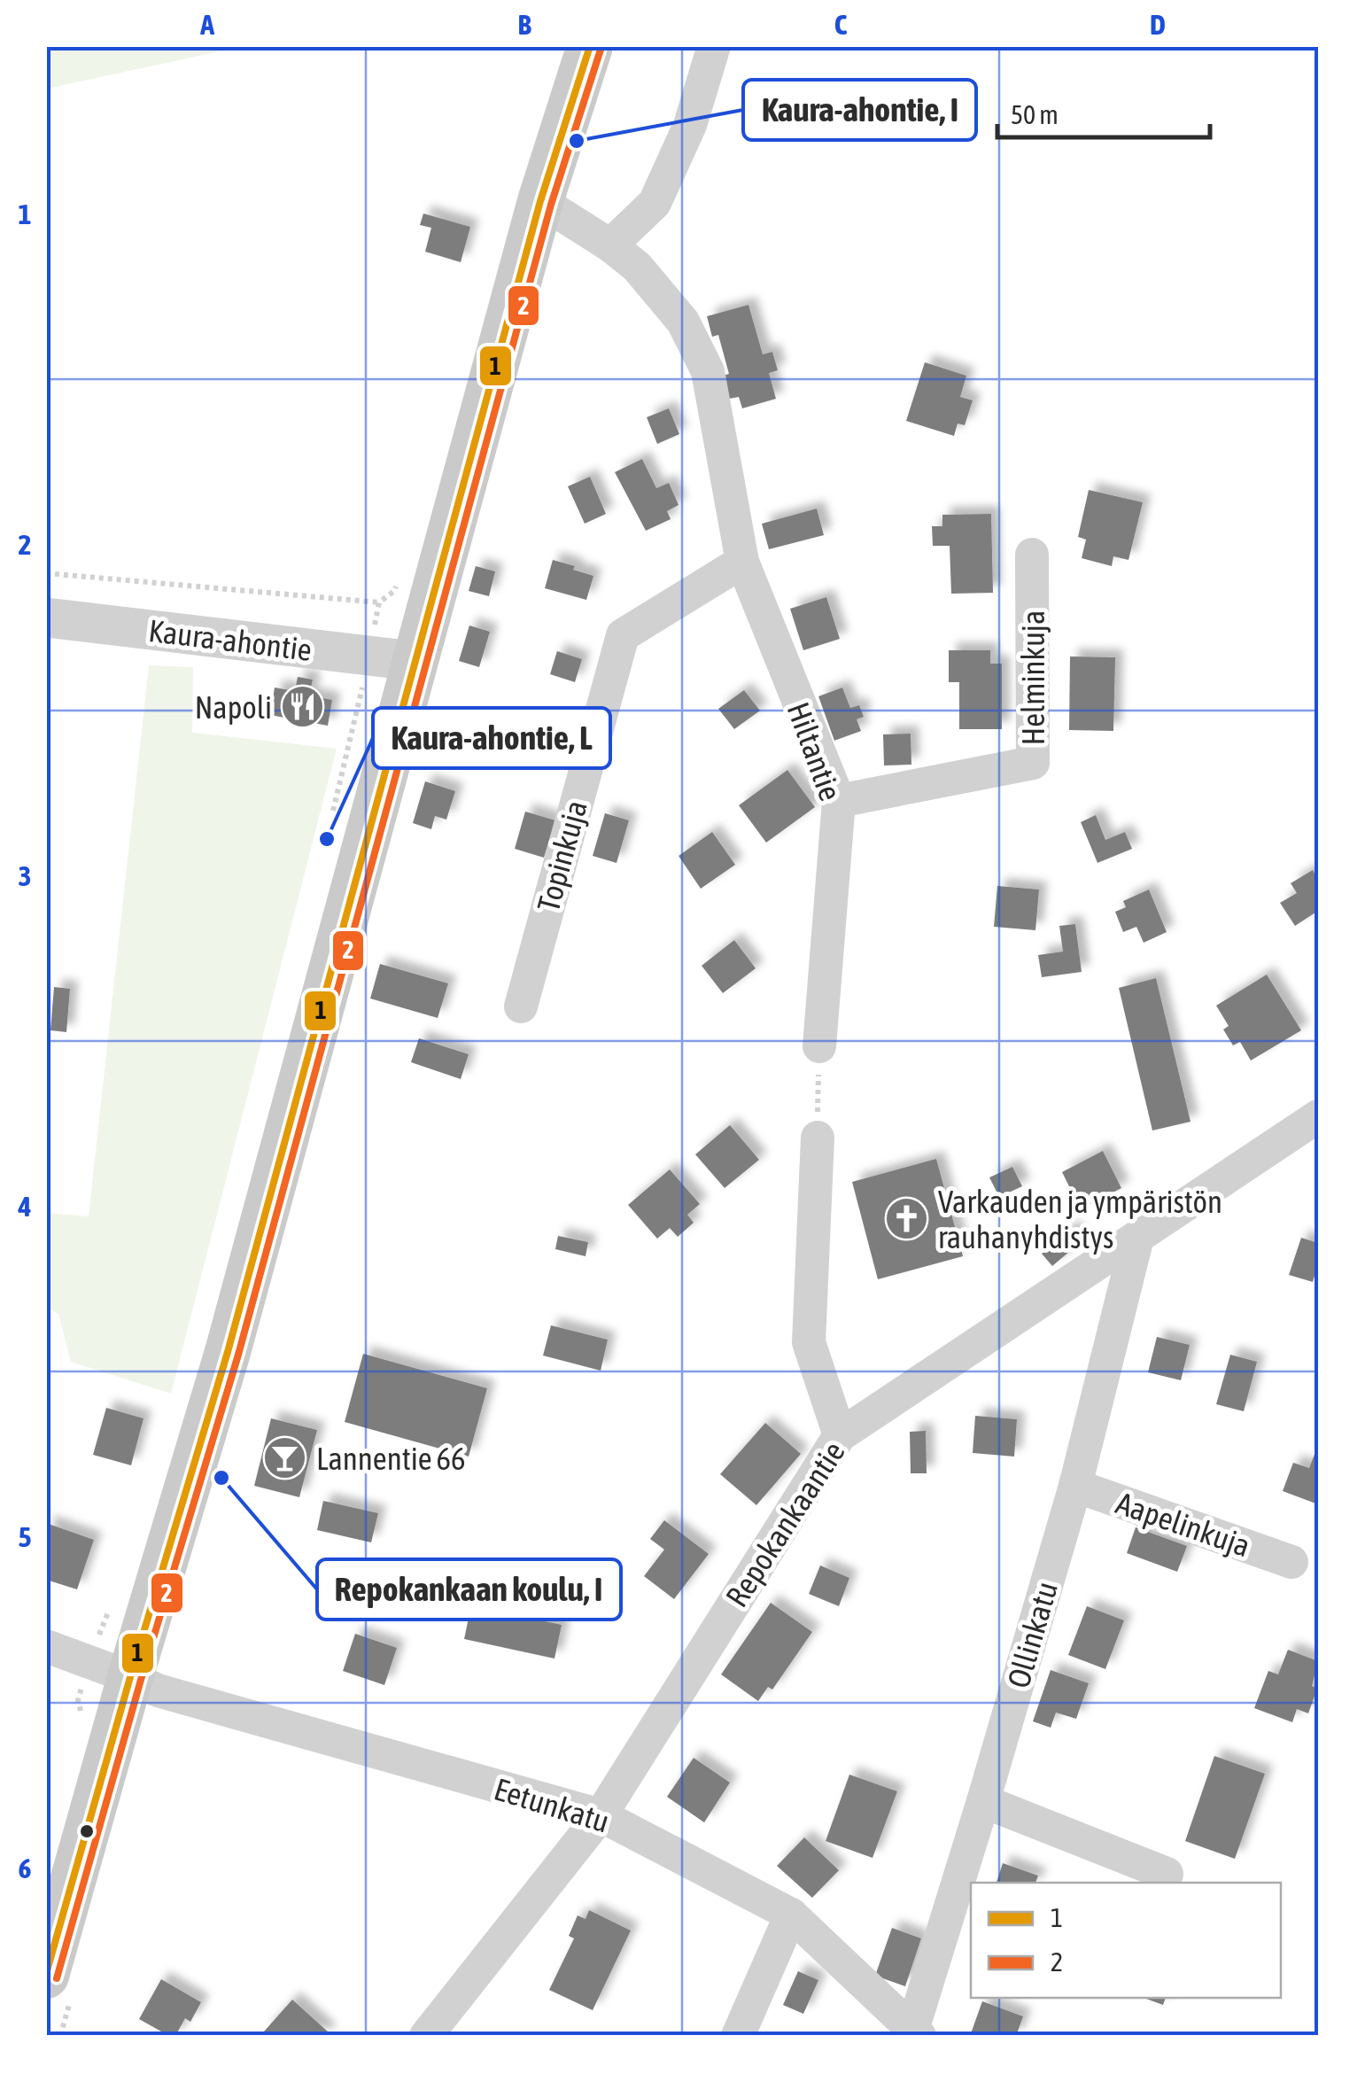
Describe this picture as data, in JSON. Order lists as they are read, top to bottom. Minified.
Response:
{"streets":{"street":["Kaura-ahontie","Helminkuja","Hiltantie","Topinkuja","Repokankaantie","Aapelinkuja","Ollinkatu","Eetunkatu"]},"crossings":[["Helminkuja","Hiltantie"],["Hiltantie","Topinkuja"],["Repokankaantie","Ollinkatu"],["Repokankaantie","Eetunkatu"],["Aapelinkuja","Ollinkatu"],["Ollinkatu","Eetunkatu"]],"places":{"other":["Kaura-ahontie, I","Kaura-ahontie, L","Repokankaan koulu, I"],"restaurant":["Napoli"],"church":["Varkauden ja ympäristön rauhanyhdistys"],"bar":["Lannentie 66"]},"lines":["transit line 1","transit line 2"],"legend":["1","2"],"scale_bar":"50 m","grid":{"columns":["A","B","C","D"],"rows":["1","2","3","4","5","6"]}}
